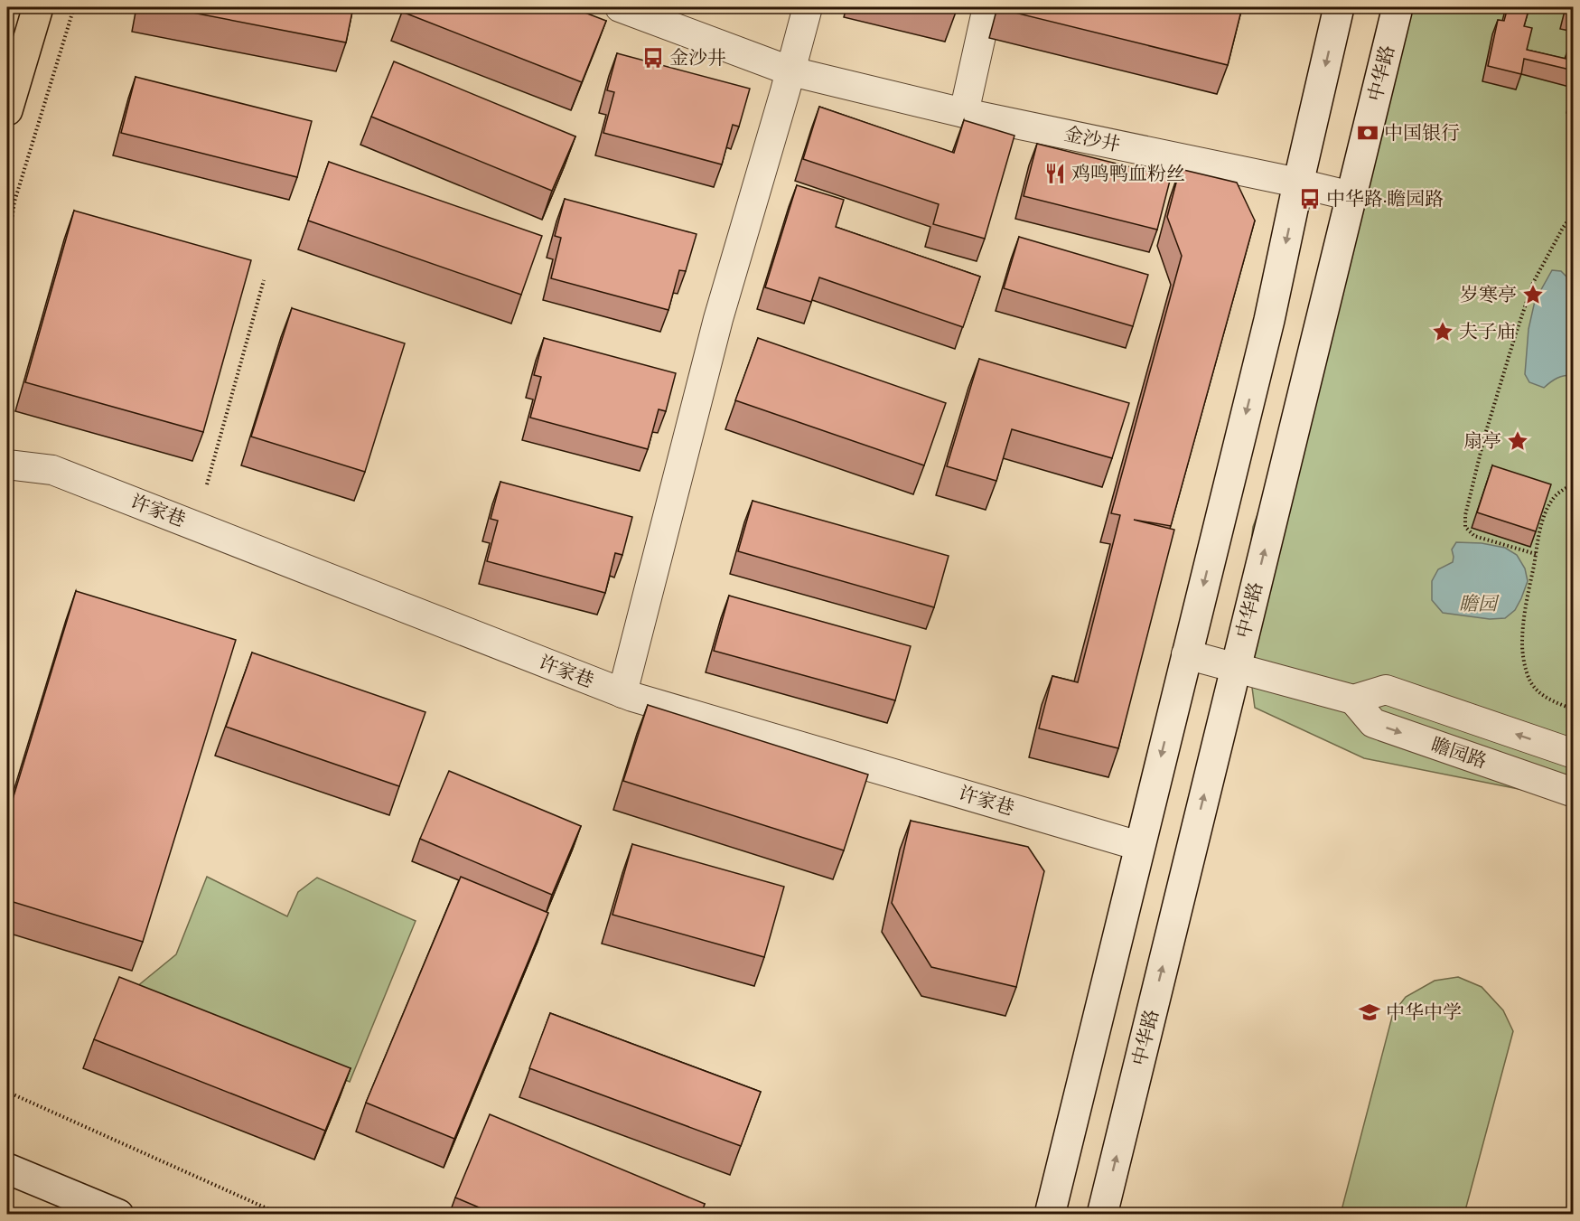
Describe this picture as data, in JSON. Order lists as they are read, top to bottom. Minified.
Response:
{"streets":{"main road":["中华路"],"street":["金沙井","许家巷","瞻园路"]},"crossings":[["中华路","金沙井"]],"parks":["瞻园"],"places":{"bus stop":["金沙井","中华路·瞻园路"],"bank":["中国银行"],"restaurant":["鸡鸣鸭血粉丝"],"place":["岁寒亭","夫子庙","扇亭"],"school or university":["中华中学"]}}
